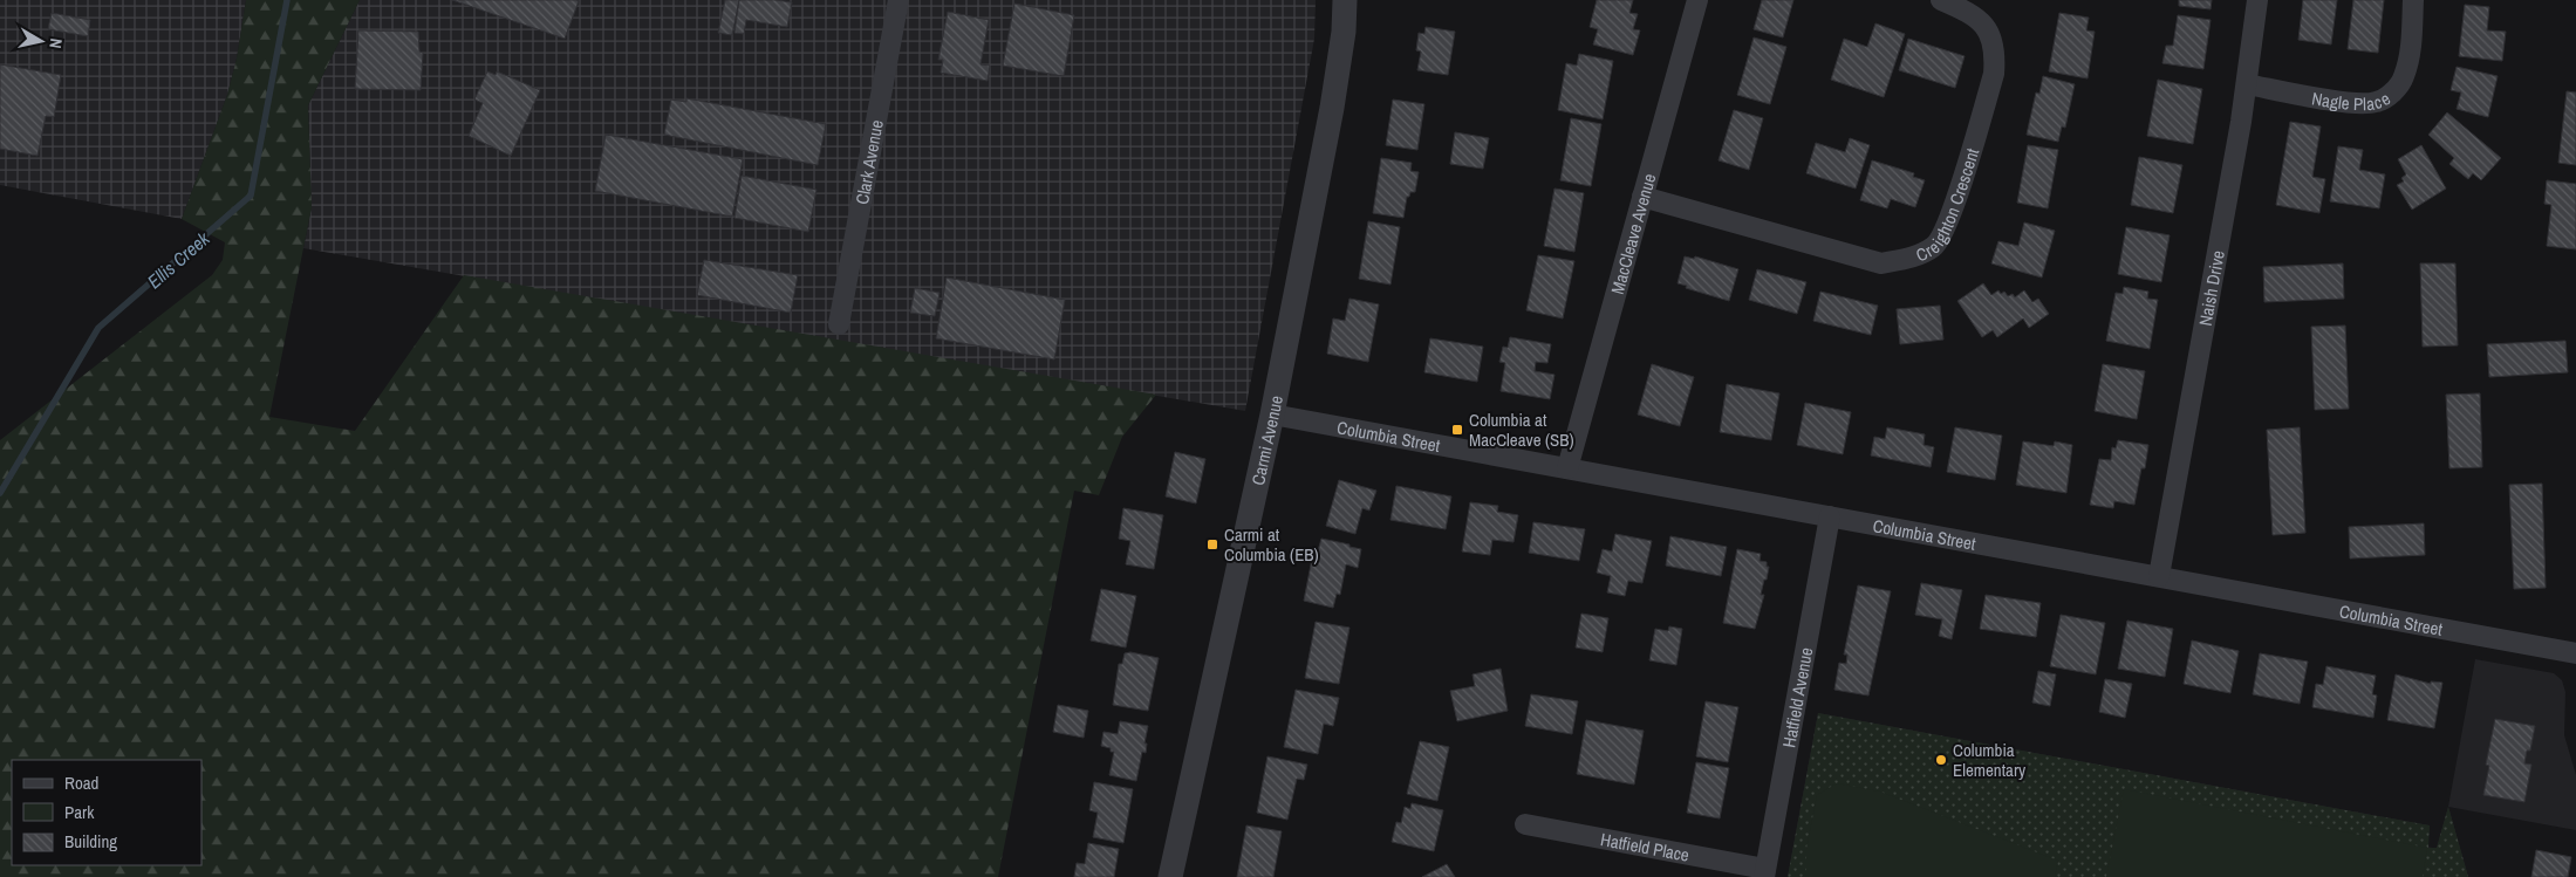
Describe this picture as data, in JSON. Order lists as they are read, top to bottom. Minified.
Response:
{"streets":{"street":["Nagle Place","Clark Avenue","Creighton Crescent","MacCleave Avenue","Naish Drive","Columbia Street","Carmi Avenue","Hatfield Avenue","Hatfield Place"]},"crossings":[["Nagle Place","Naish Drive"],["Creighton Crescent","MacCleave Avenue"],["MacCleave Avenue","Columbia Street"],["Naish Drive","Columbia Street"],["Columbia Street","Carmi Avenue"],["Columbia Street","Hatfield Avenue"],["Hatfield Avenue","Hatfield Place"]],"water":["Ellis Creek"],"places":{"transit":["Columbia at MacCleave (SB)","Carmi at Columbia (EB)"],"other":["Columbia Elementary"]},"legend":["Road","Park","Building"],"north":"right"}
